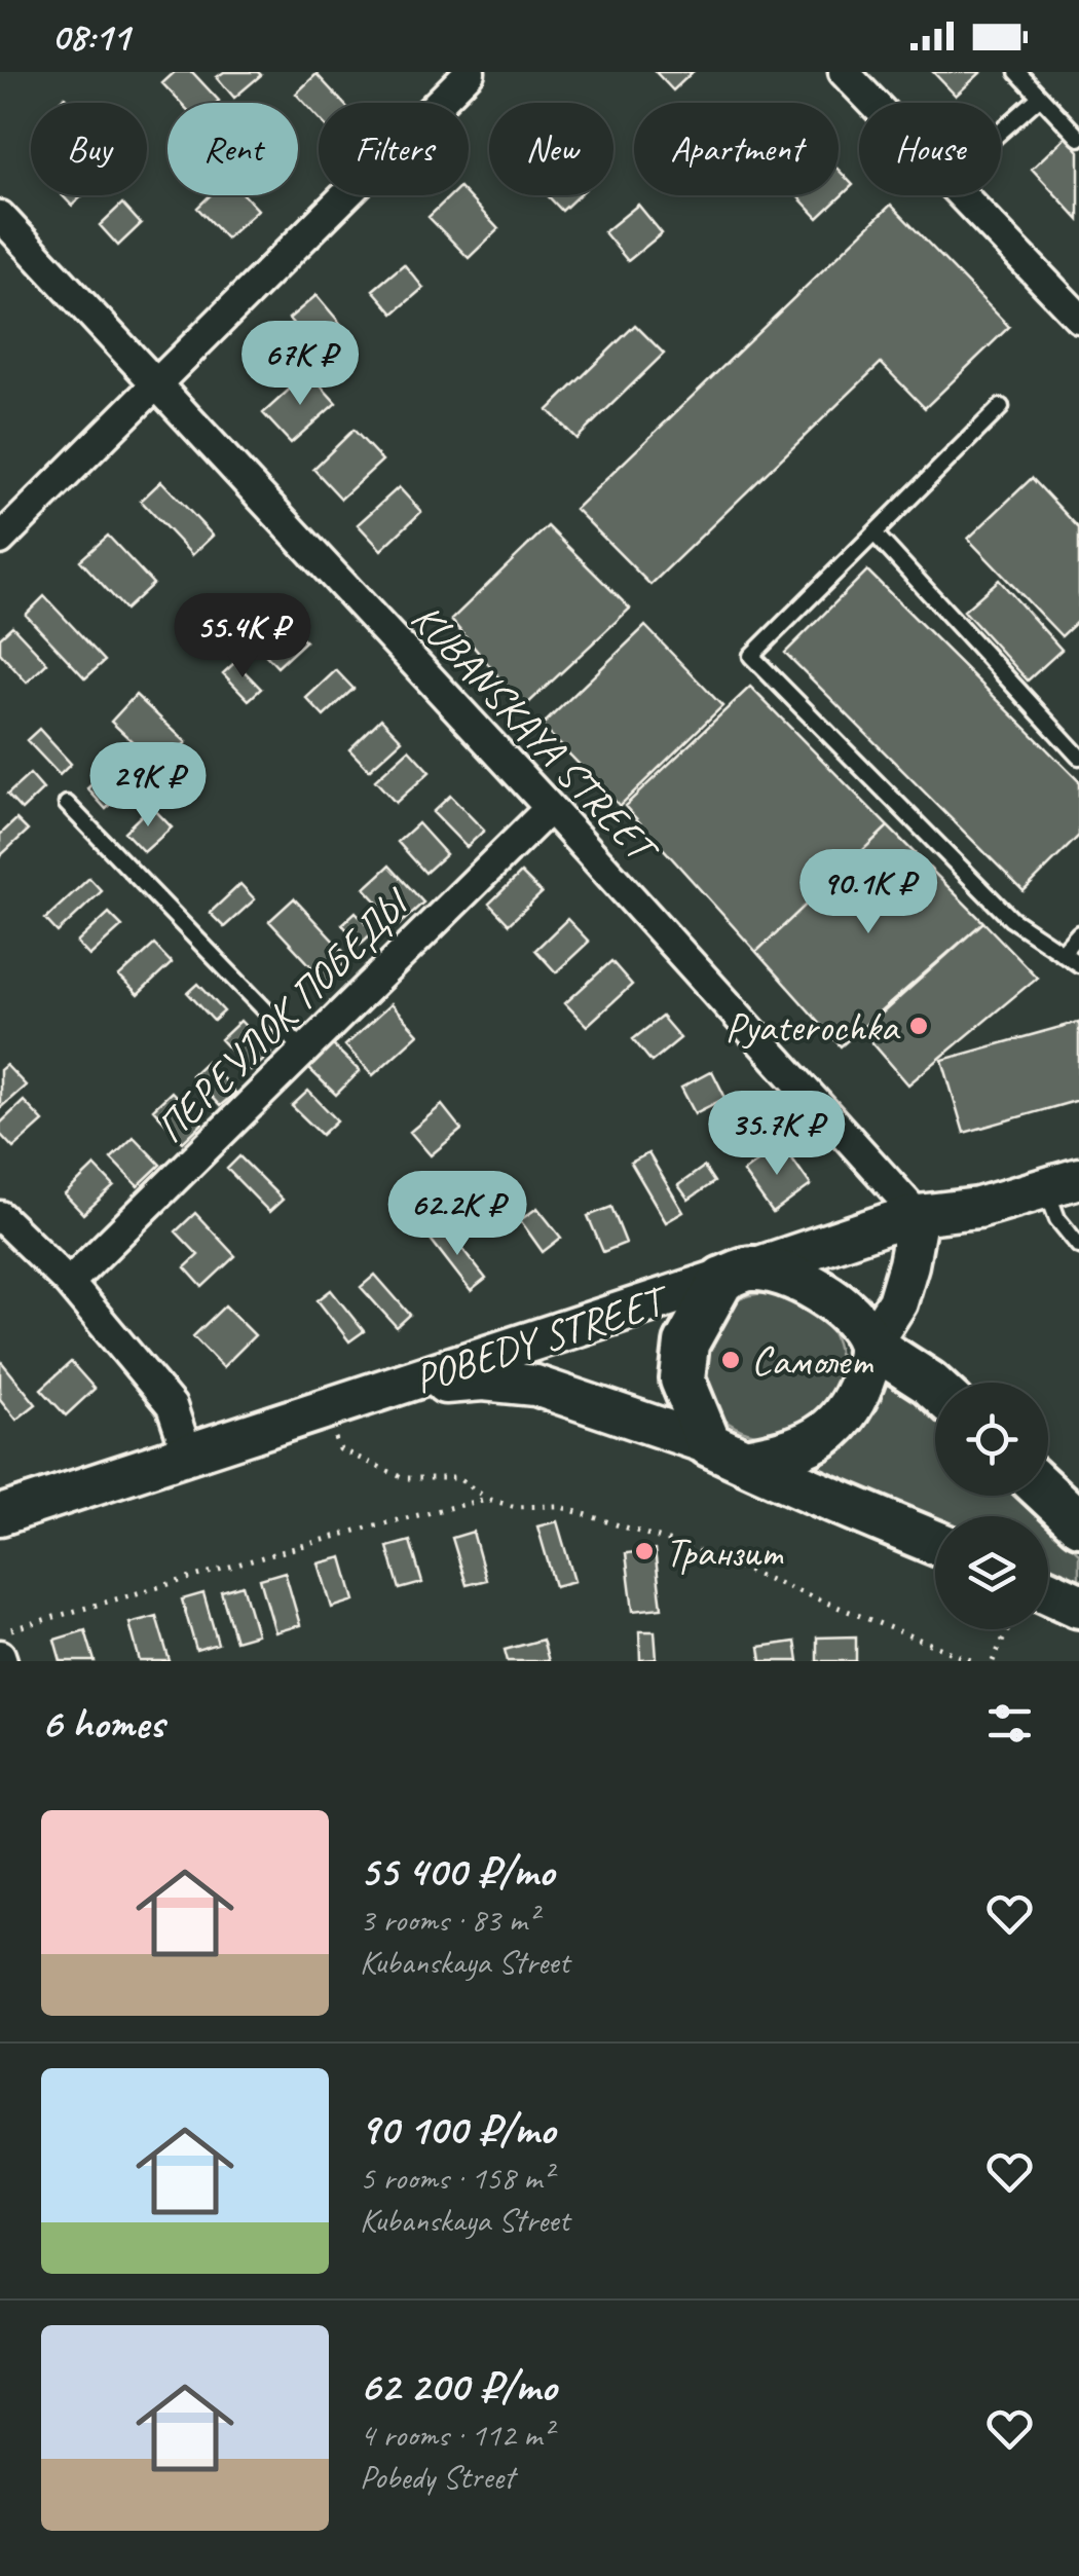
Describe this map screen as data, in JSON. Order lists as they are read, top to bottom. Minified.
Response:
{"streets":{"street":["KUBANSKAYA STREET","ПЕРЕУЛОК ПОБЕДЫ","POBEDY STREET"]},"crossings":[["KUBANSKAYA STREET","ПЕРЕУЛОК ПОБЕДЫ"],["KUBANSKAYA STREET","POBEDY STREET"]],"places":["Pyaterochka","Самолет","Транзит"],"page":{"status":"08:11","chip":["Buy","Rent","Filters","New","Apartment","House"],"price":["67K ₽","55.4K ₽","29K ₽","90.1K ₽","35.7K ₽","62.2K ₽"],"heading":"6 homes","list":[{"name":"55 400 ₽/mo","note":"3 rooms · 83 m² · Kubanskaya Street"},{"name":"90 100 ₽/mo","note":"5 rooms · 158 m² · Kubanskaya Street"},{"name":"62 200 ₽/mo","note":"4 rooms · 112 m² · Pobedy Street"}]}}
